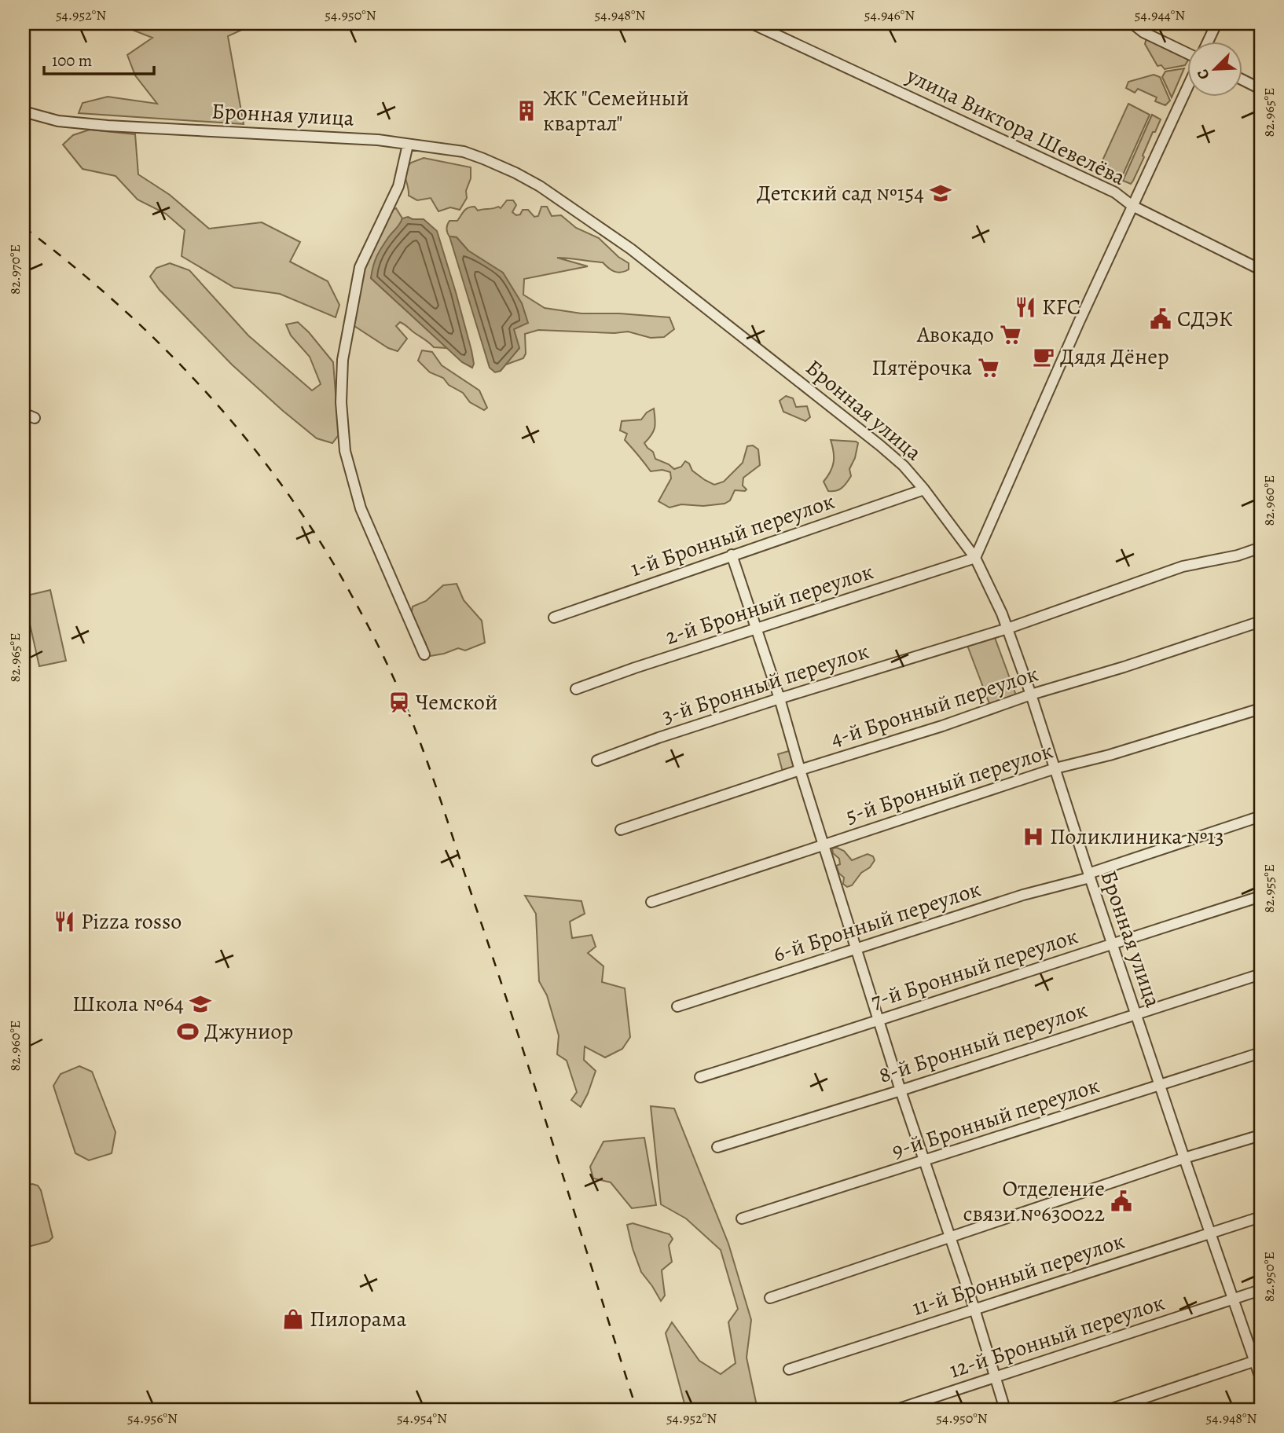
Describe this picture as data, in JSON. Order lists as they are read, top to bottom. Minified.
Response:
{"streets":{"street":["Бронная улица","улица Виктора Шевелёва","1-й Бронный переулок","2-й Бронный переулок","3-й Бронный переулок","4-й Бронный переулок","5-й Бронный переулок","6-й Бронный переулок","7-й Бронный переулок","8-й Бронный переулок","9-й Бронный переулок","11-й Бронный переулок","12-й Бронный переулок"]},"crossings":[["Бронная улица","1-й Бронный переулок"],["Бронная улица","2-й Бронный переулок"],["Бронная улица","3-й Бронный переулок"],["Бронная улица","4-й Бронный переулок"],["Бронная улица","5-й Бронный переулок"],["Бронная улица","6-й Бронный переулок"],["Бронная улица","7-й Бронный переулок"],["Бронная улица","8-й Бронный переулок"],["Бронная улица","9-й Бронный переулок"],["Бронная улица","11-й Бронный переулок"],["Бронная улица","12-й Бронный переулок"]],"places":{"building":["ЖК \"Семейный квартал\""],"school or university":["Детский сад №154","Школа №64"],"restaurant":["KFC","Pizza rosso"],"public building":["СДЭК","Отделение связи №630022"],"supermarket":["Авокадо","Пятёрочка"],"cafe":["Дядя Дёнер"],"station":["Чемской"],"hospital":["Поликлиника №13"],"sports":["Джуниор"],"shop":["Пилорама"]},"scale_bar":"100 m","north":"bottom left","coordinates":["54.952°N","54.950°N","54.948°N","54.946°N","54.944°N","82.965°E","82.970°E","82.960°E","82.955°E","82.950°E","54.956°N","54.954°N"]}
